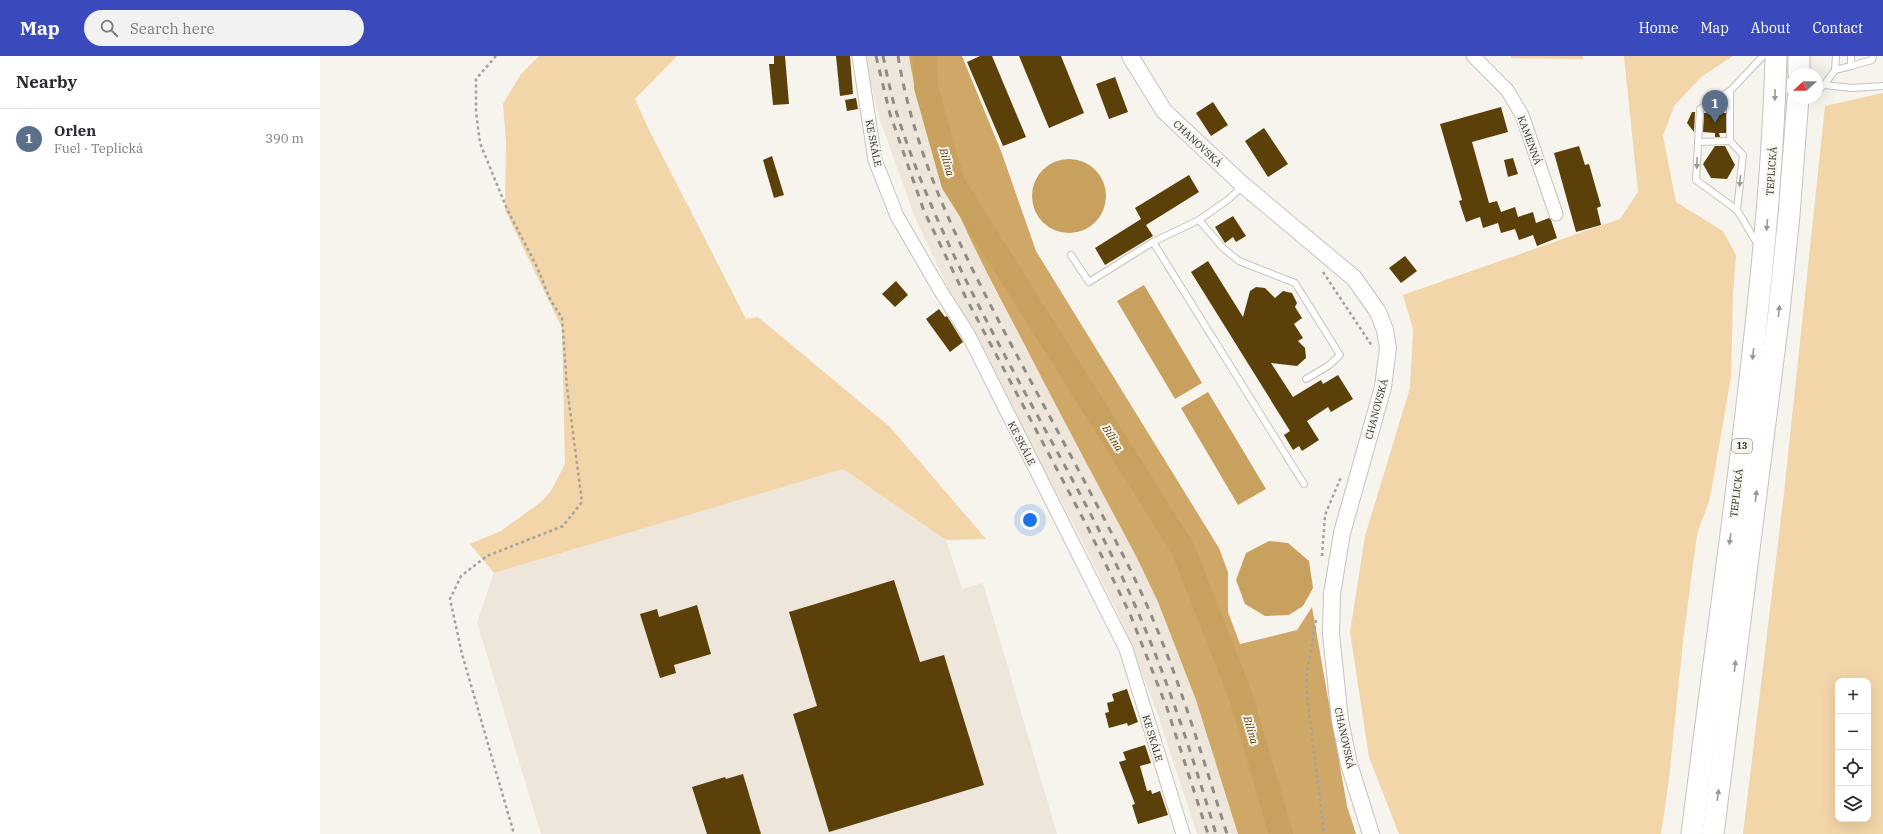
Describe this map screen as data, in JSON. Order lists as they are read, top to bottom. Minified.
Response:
{"streets":{"highway":["TEPLICKÁ","13"],"street":["KAMENNÁ","KE SKÁLE","CHANOVSKÁ"]},"water":["Bílina"],"north":"left","page":{"header":"Map","search":"Search here","nav":["Home","Map","About","Contact"],"heading":"Nearby","pins":"1","list":[{"mark":"1","name":"Orlen","note":"Fuel · Teplická","value":"390 m"}],"map_buttons":["+","−"]}}
